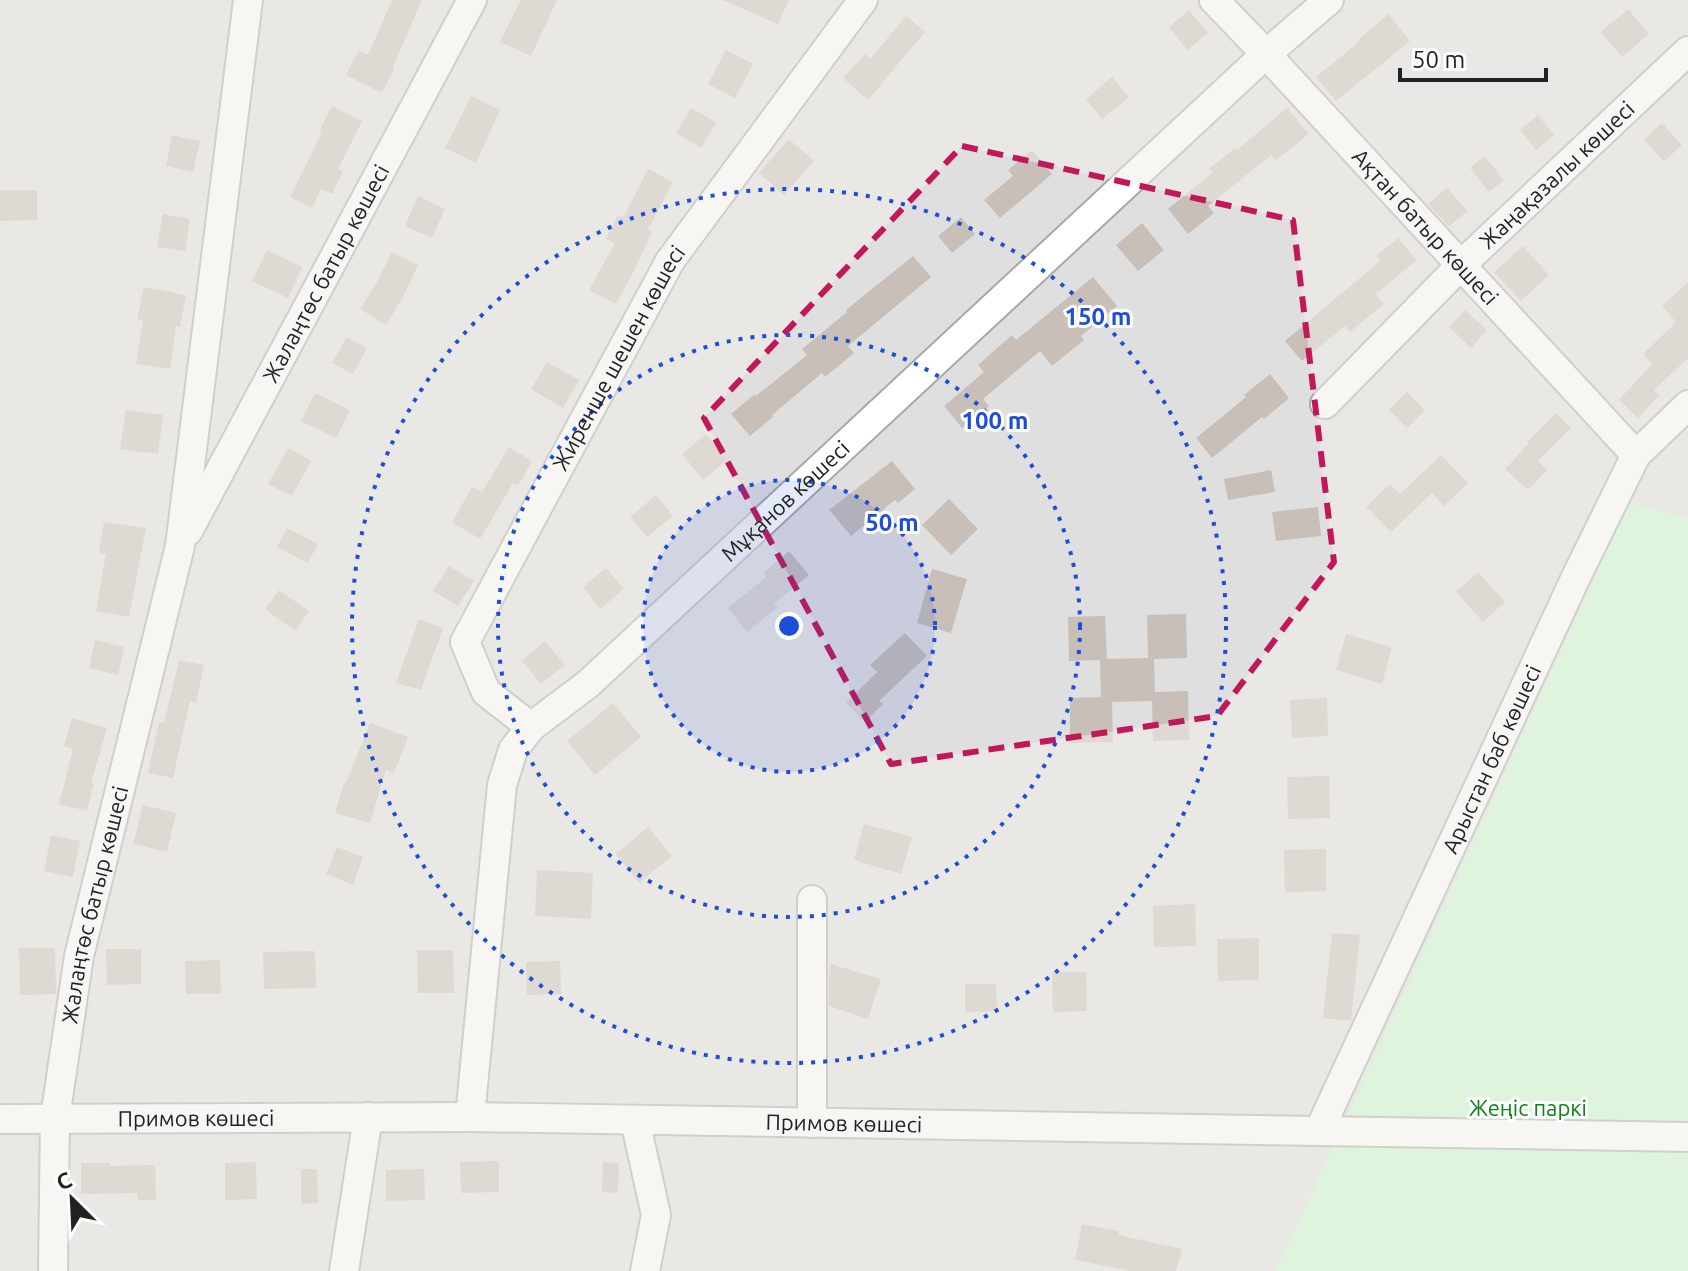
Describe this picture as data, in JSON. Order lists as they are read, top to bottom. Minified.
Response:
{"streets":{"street":["Жаңақазалы көшесі","Ақтан батыр көшесі","Жалаңтөс батыр көшесі","Жиренше шешен көшесі","Мұқанов көшесі","Арыстан баб көшесі","Примов көшесі"]},"crossings":[["Жаңақазалы көшесі","Ақтан батыр көшесі"],["Ақтан батыр көшесі","Мұқанов көшесі"],["Ақтан батыр көшесі","Арыстан баб көшесі"],["Жалаңтөс батыр көшесі","Примов көшесі"],["Жиренше шешен көшесі","Мұқанов көшесі"],["Мұқанов көшесі","Примов көшесі"],["Арыстан баб көшесі","Примов көшесі"]],"parks":["Жеңіс паркі"],"scale_bar":"50 m","north":"top left","rings":["150 m","100 m","50 m"]}
